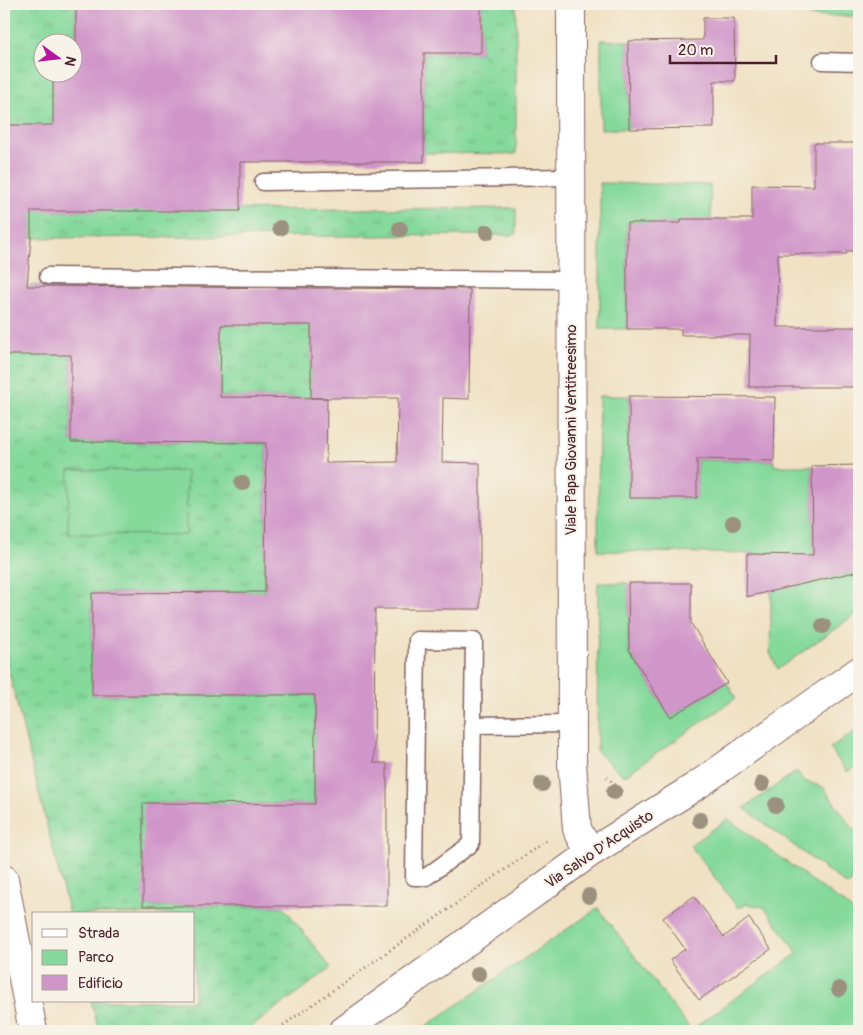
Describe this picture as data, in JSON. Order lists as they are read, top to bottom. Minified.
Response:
{"streets":{"street":["Viale Papa Giovanni Ventitreesimo","Via Salvo D'Acquisto"]},"crossings":[["Viale Papa Giovanni Ventitreesimo","Via Salvo D'Acquisto"]],"legend":["Strada","Parco","Edificio"],"scale_bar":"20 m","north":"right"}
